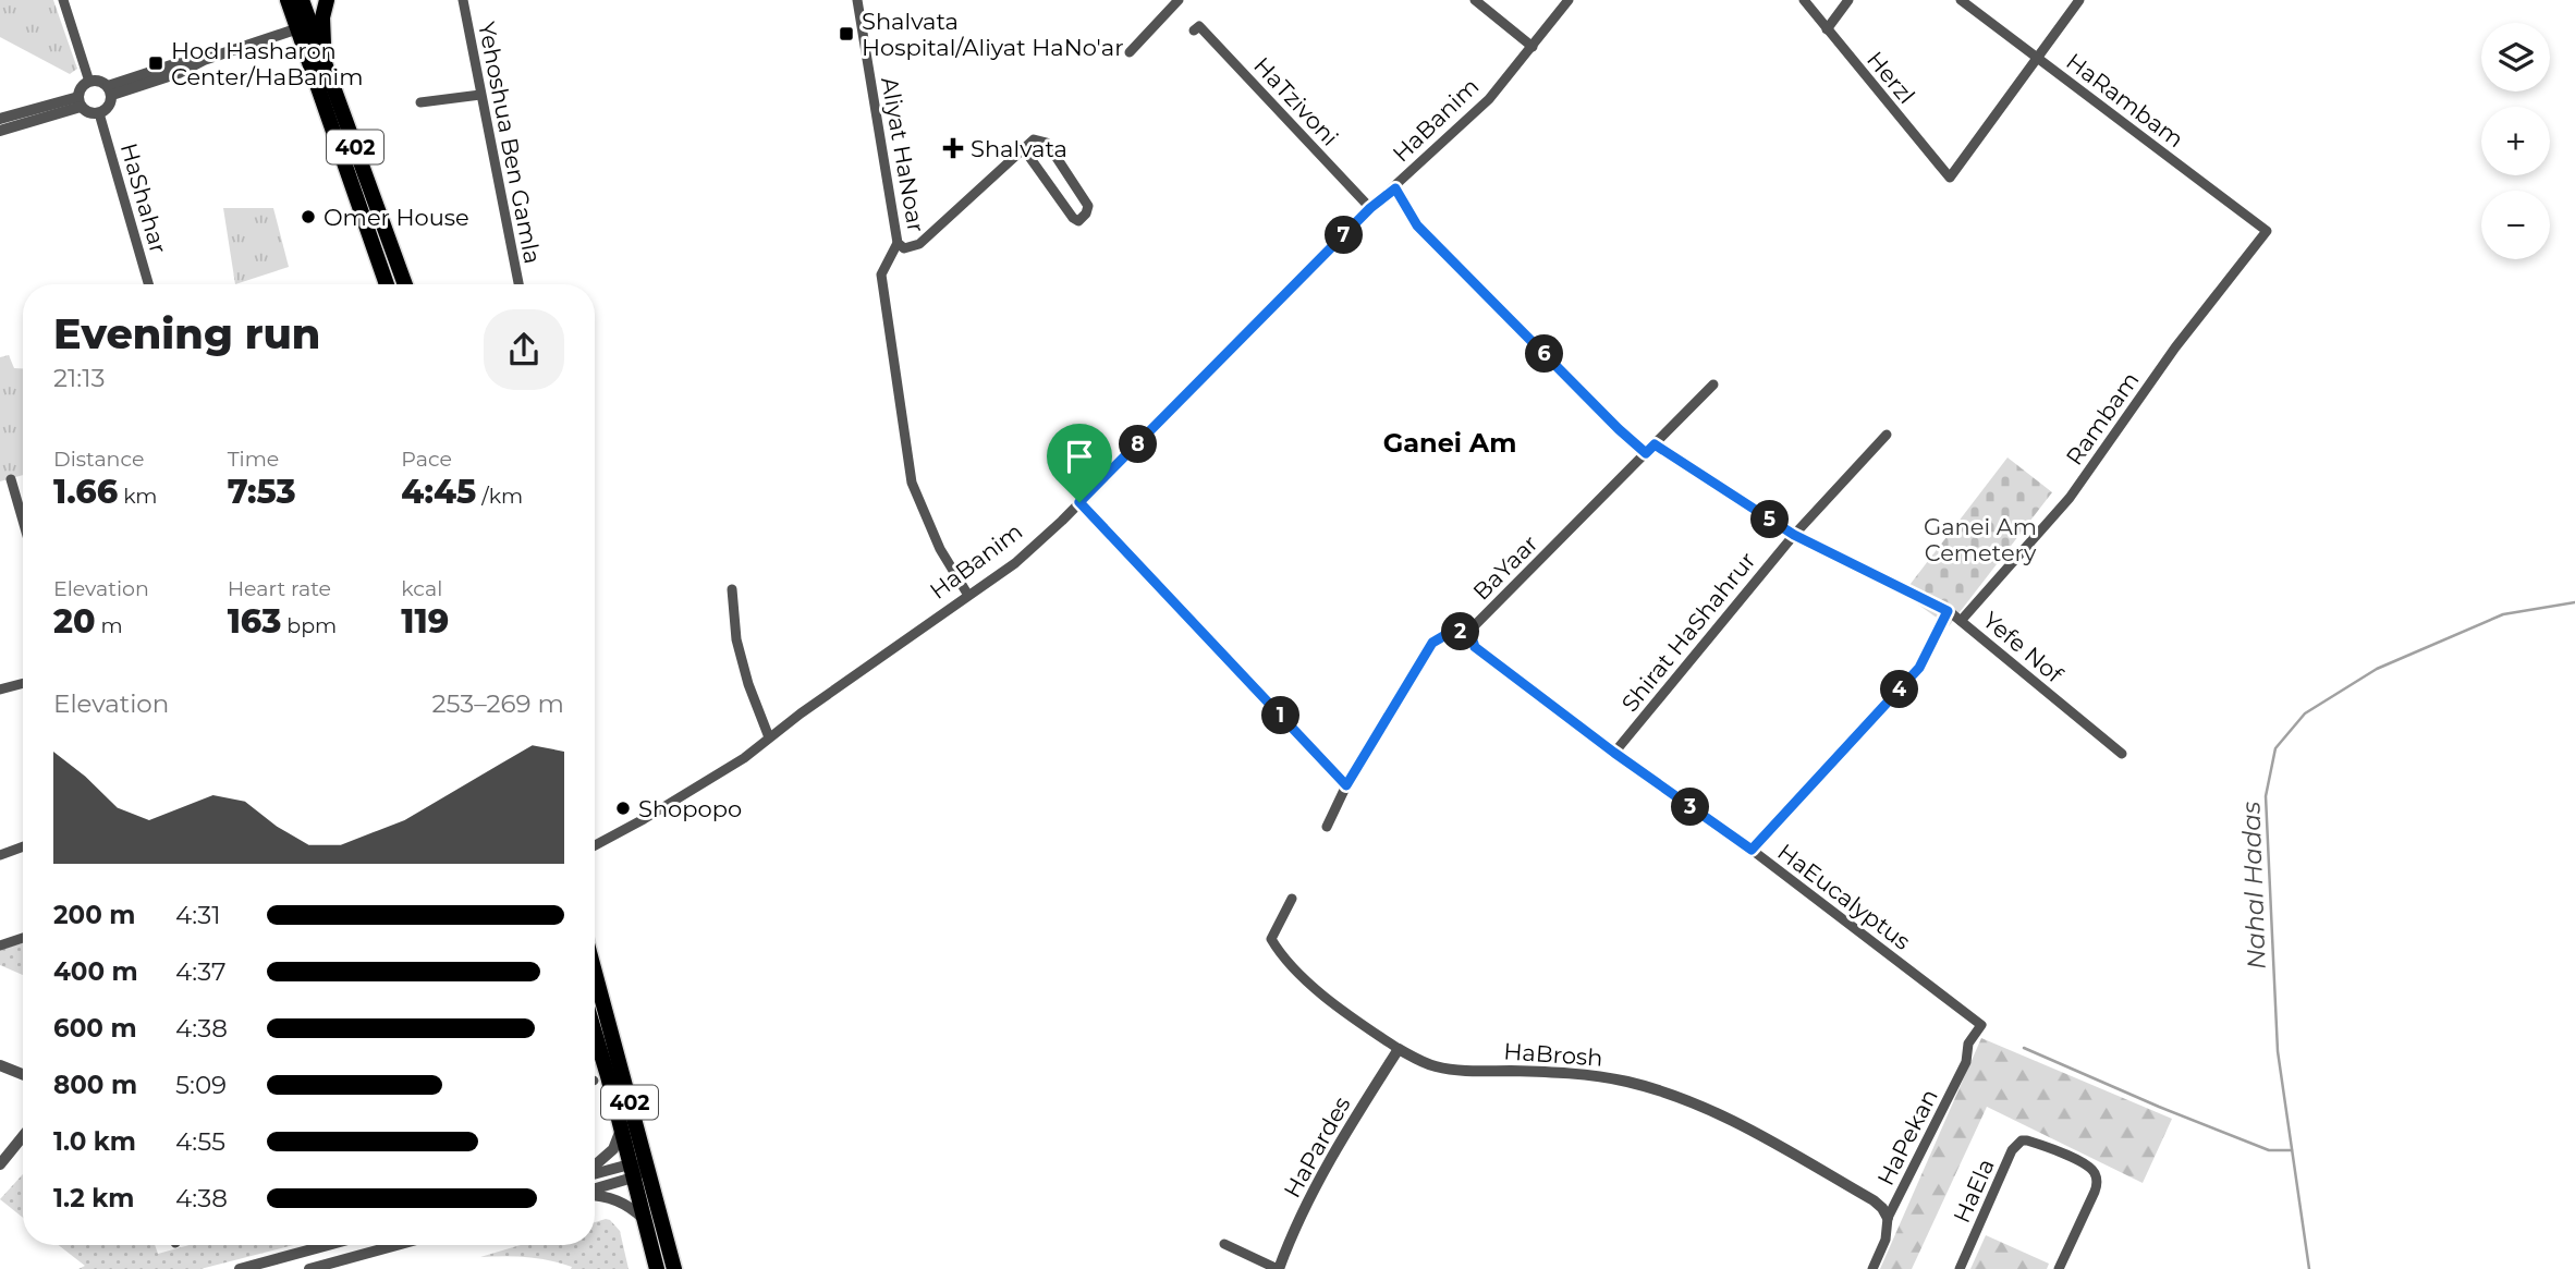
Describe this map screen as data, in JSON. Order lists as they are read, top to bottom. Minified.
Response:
{"streets":{"main road":["402"],"street":["Herzl","HaRambam","HaTzivoni","HaBanim","Yehoshua Ben Gamla","Aliyat HaNoar","HaShahar","Rambam","BaYaar","Shirat HaShahrur","Yefe Nof","HaEucalyptus","HaBrosh","HaPekan","HaPardes","HaEla"]},"crossings":[["Herzl","HaRambam"],["HaRambam","Rambam"],["HaTzivoni","HaBanim"],["Rambam","Yefe Nof"],["BaYaar","Yefe Nof"],["BaYaar","HaEucalyptus"],["Shirat HaShahrur","Yefe Nof"],["Shirat HaShahrur","HaEucalyptus"],["HaEucalyptus","HaPekan"],["HaBrosh","HaPekan"],["HaBrosh","HaPardes"]],"districts":["Ganei Am"],"water":["Nahal Hadas"],"parks":["Ganei Am Cemetery"],"places":{"transit":["Shalvata Hospital/Aliyat HaNo'ar","Hod Hasharon Center/HaBanim"],"health":["Shalvata"],"other":["Omer House","Shopopo"]},"page":{"map_buttons":["+","−"],"pins":["7","6","8","5","2","4","1","3"],"heading":["Evening run","21:13"],"stats":[["Distance","1.66 km"],["Time","7:53"],["Pace","4:45 /km"],["Elevation","20 m"],["Heart rate","163 bpm"],["kcal","119"]],"chart":["Elevation","253–269 m"],"list":[{"name":"200 m","note":"4:31"},{"name":"400 m","note":"4:37"},{"name":"600 m","note":"4:38"},{"name":"800 m","note":"5:09"},{"name":"1.0 km","note":"4:55"},{"name":"1.2 km","note":"4:38"}]}}
